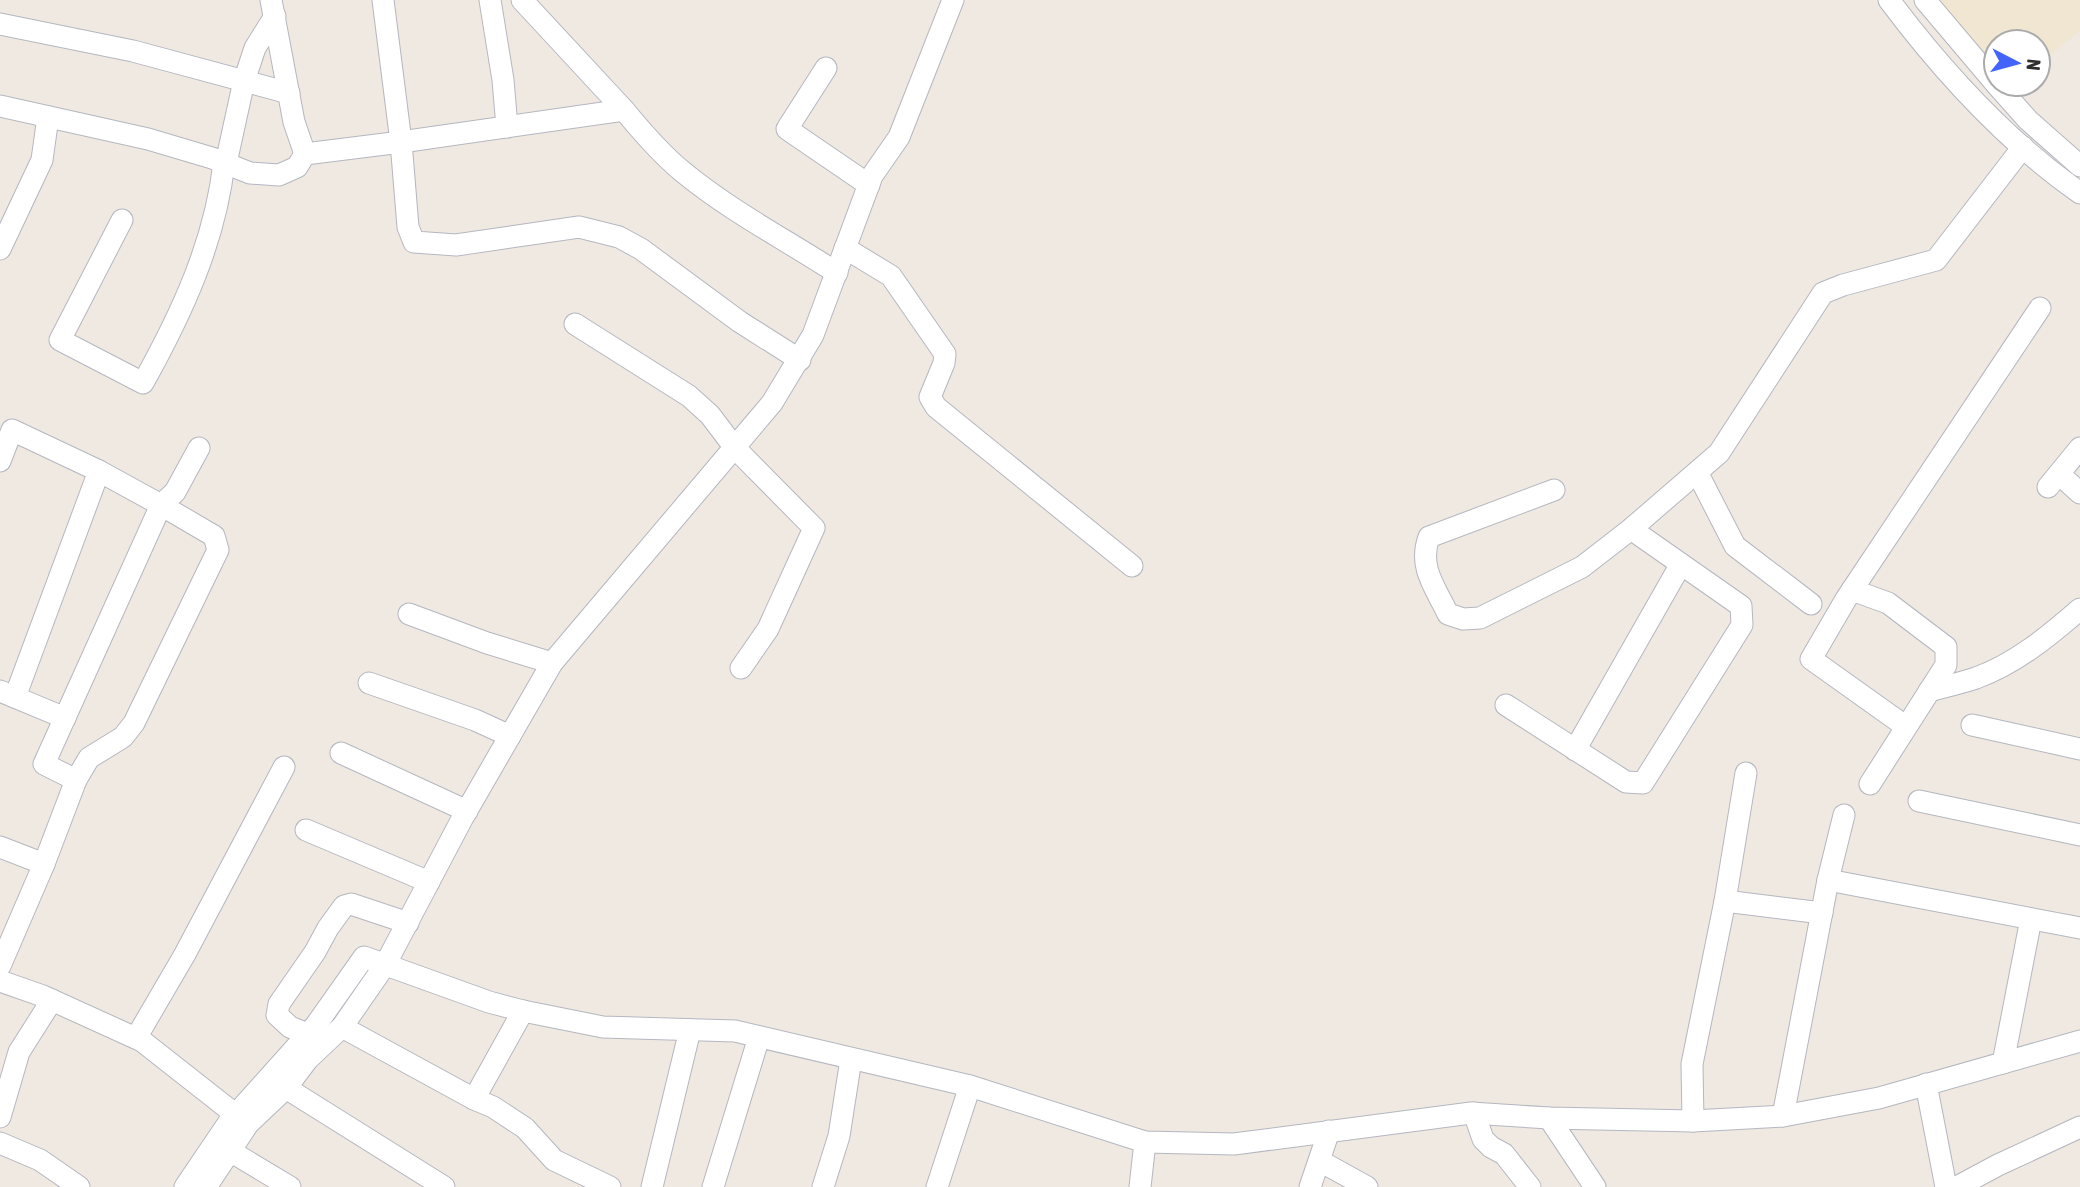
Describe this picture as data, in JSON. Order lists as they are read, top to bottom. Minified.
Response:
{"north":"right"}
